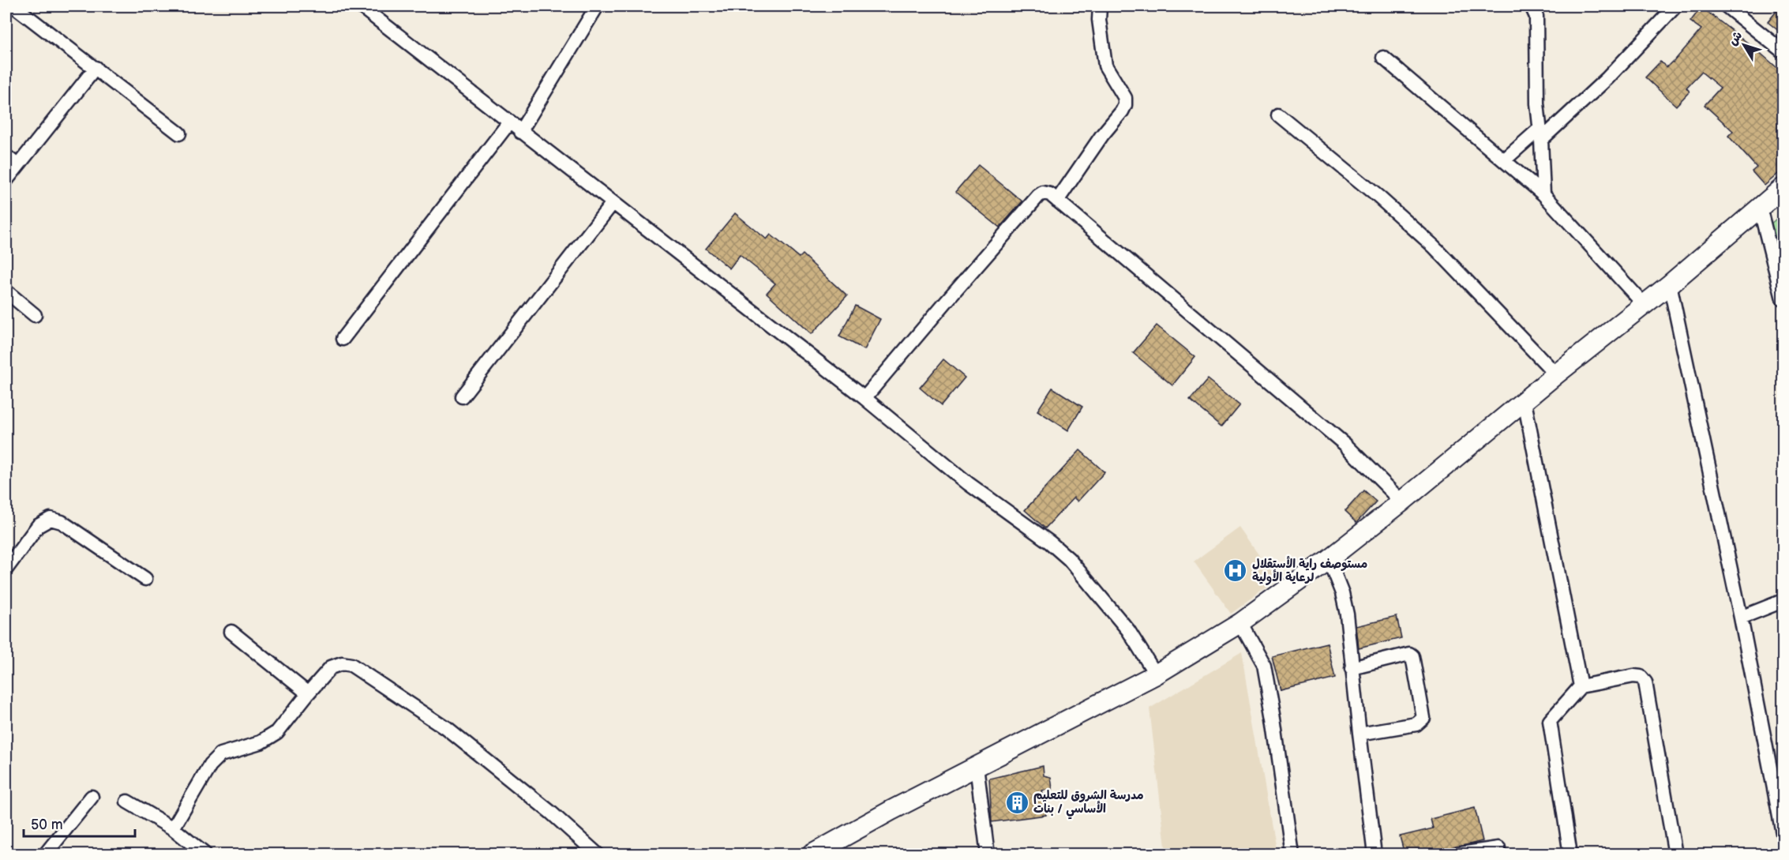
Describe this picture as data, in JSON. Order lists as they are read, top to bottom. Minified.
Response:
{"places":{"hospital":["مستوصف راية الأستقلال لرعاية الأولية"],"building":["مدرسة الشروق للتعليم الأساسي / بنات"]},"scale_bar":"50 m","north":"top left"}
